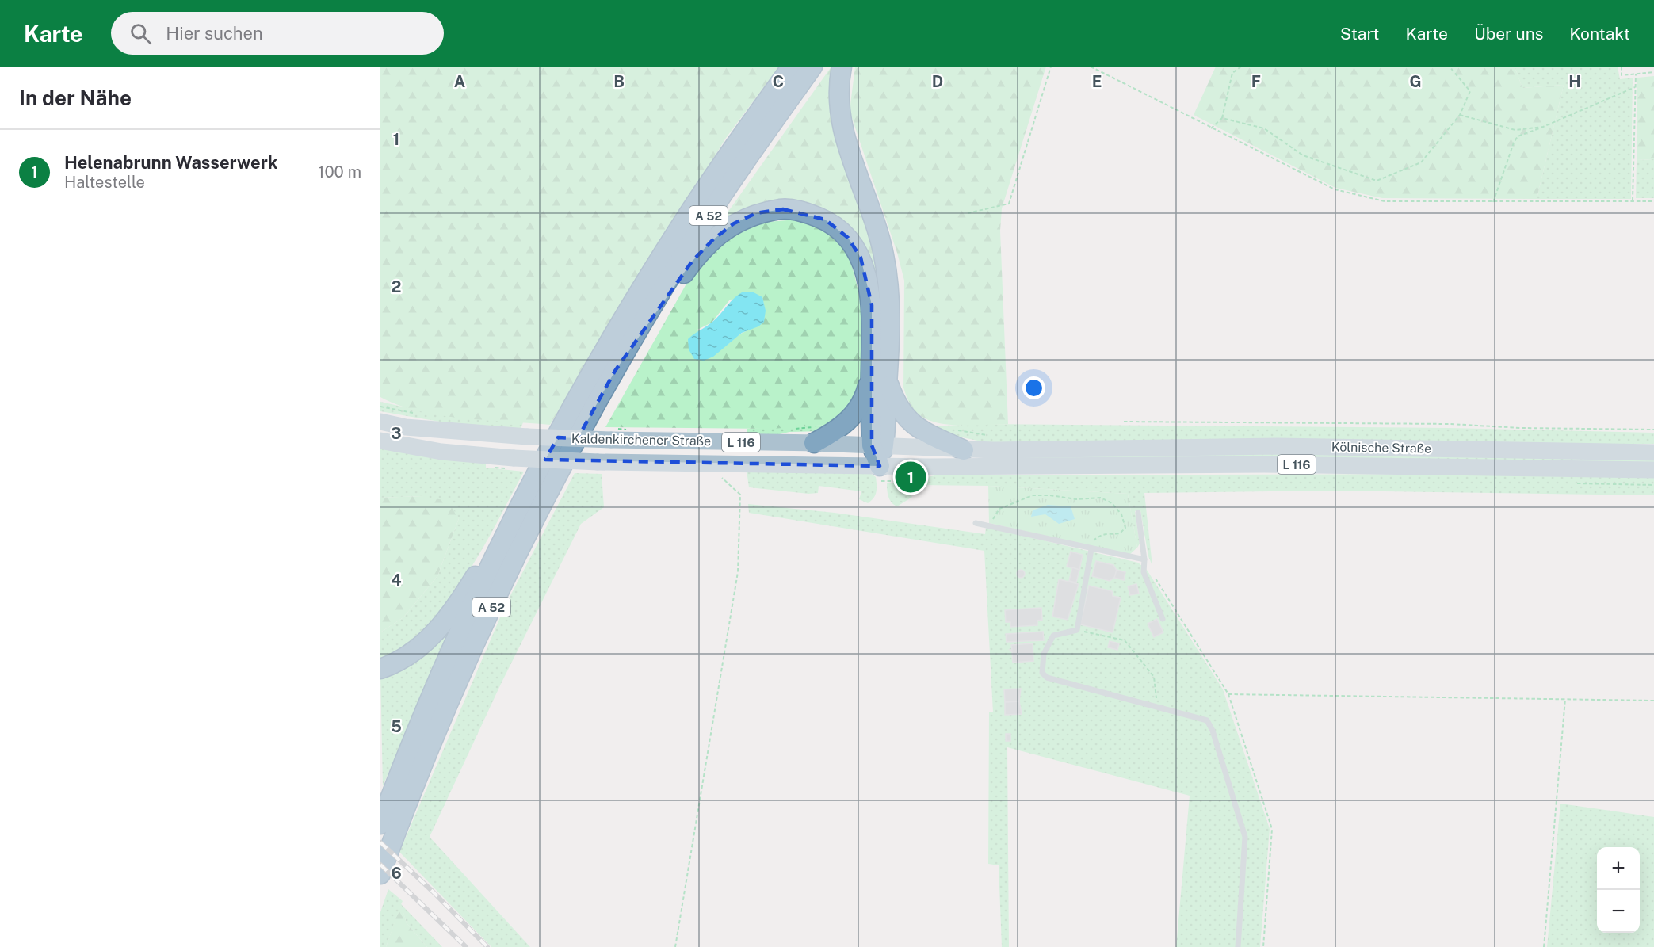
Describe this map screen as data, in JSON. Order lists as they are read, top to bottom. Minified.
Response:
{"streets":{"highway":["A 52"],"main road":["Kaldenkirchener Straße","L 116","Kölnische Straße"]},"crossings":[["Kaldenkirchener Straße","Kölnische Straße"]],"page":{"header":"Karte","search":"Hier suchen","nav":["Start","Karte","Über uns","Kontakt"],"heading":"In der Nähe","list":[{"mark":"1","name":"Helenabrunn Wasserwerk","note":"Haltestelle","value":"100 m"}],"pins":"1","map_buttons":["+","−"]},"grid":{"columns":["A","B","C","D","E","F","G","H"],"rows":["1","2","3","4","5","6"]}}
